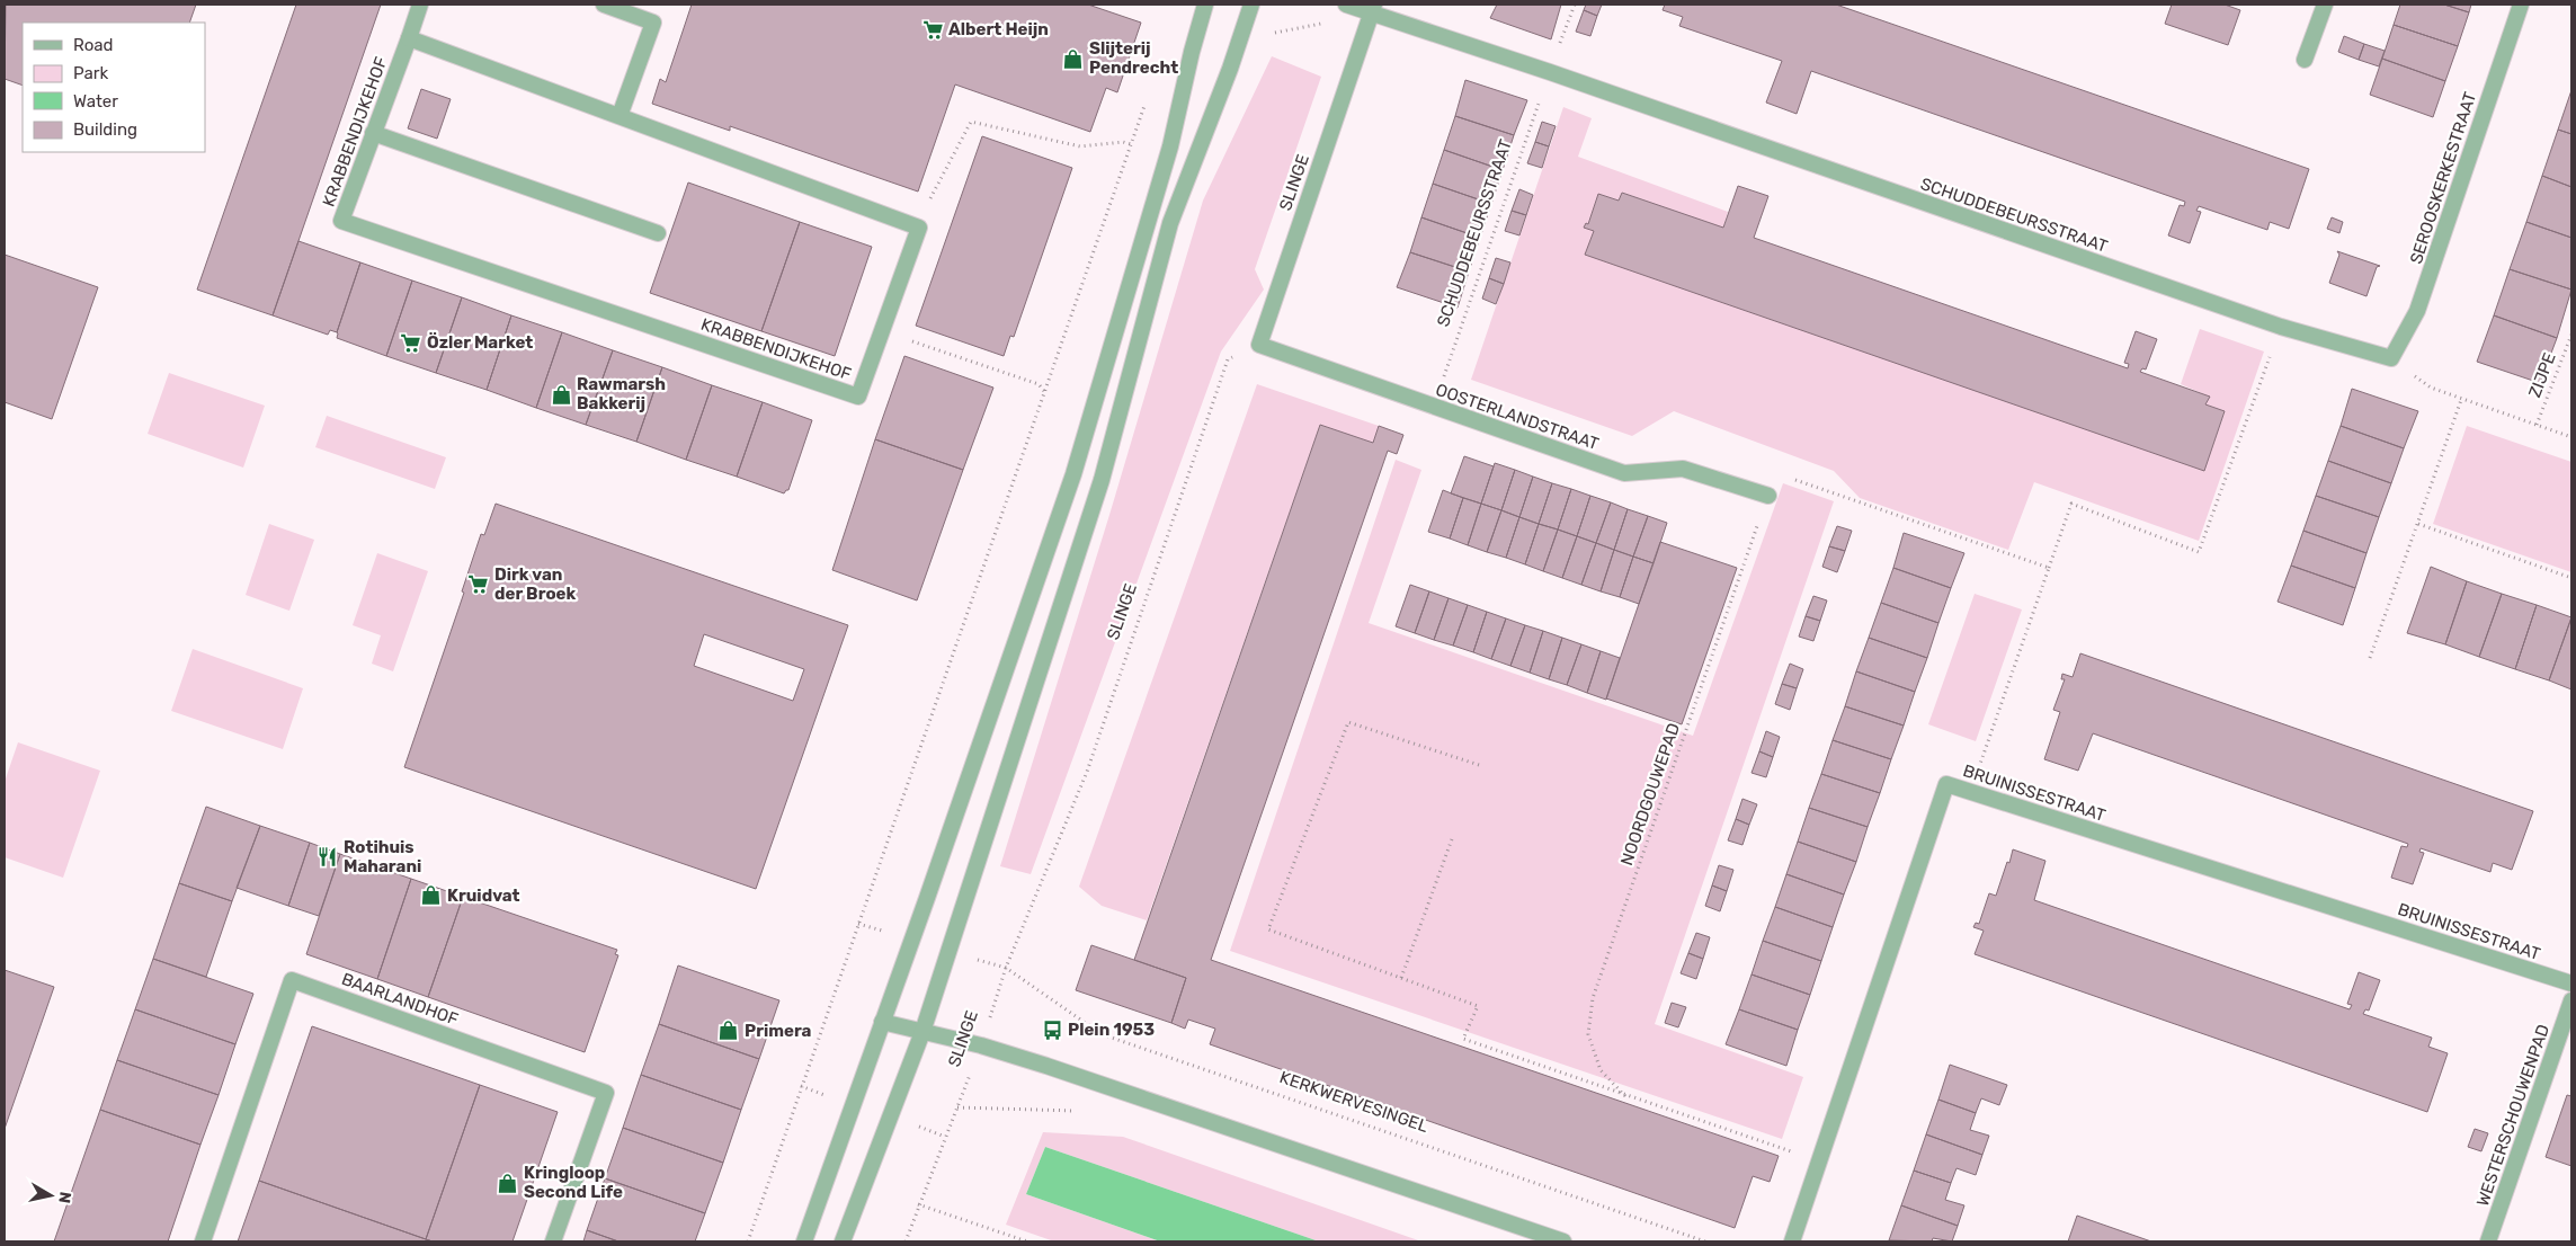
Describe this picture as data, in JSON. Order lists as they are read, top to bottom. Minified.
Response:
{"streets":{"street":["KRABBENDIJKEHOF","SEROOSKERKESTRAAT","SLINGE","SCHUDDEBEURSSTRAAT","OOSTERLANDSTRAAT","BRUINISSESTRAAT","BAARLANDHOF","WESTERSCHOUWENPAD"],"path":["ZIJPE","NOORDGOUWEPAD","KERKWERVESINGEL"]},"crossings":[["SEROOSKERKESTRAAT","SCHUDDEBEURSSTRAAT"],["SLINGE","SCHUDDEBEURSSTRAAT"],["SLINGE","OOSTERLANDSTRAAT"],["SLINGE","KERKWERVESINGEL"],["SCHUDDEBEURSSTRAAT","OOSTERLANDSTRAAT"],["OOSTERLANDSTRAAT","NOORDGOUWEPAD"]],"places":{"supermarket":["Albert Heijn","Özler Market","Dirk van der Broek"],"shop":["Slijterij Pendrecht","Rawmarsh Bakkerij","Kruidvat","Primera","Kringloop Second Life"],"restaurant":["Rotihuis Maharani"],"bus stop":["Plein 1953"]},"legend":["Road","Park","Water","Building"],"north":"right"}
